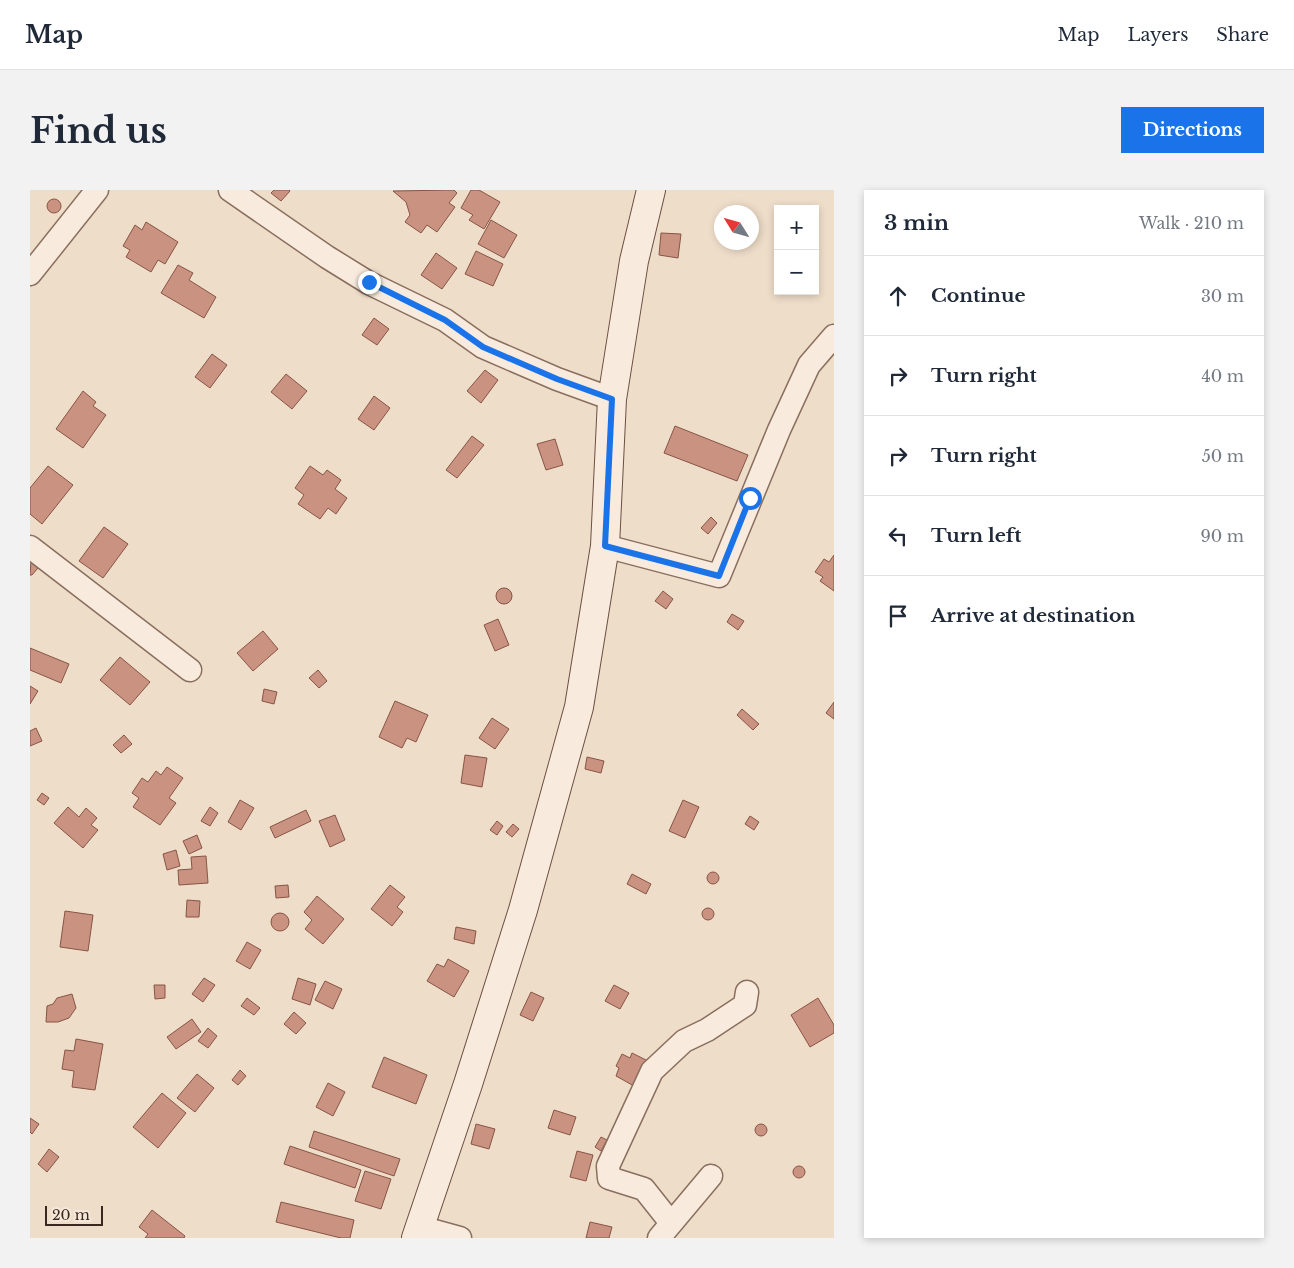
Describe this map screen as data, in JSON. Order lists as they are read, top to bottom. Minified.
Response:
{"scale_bar":"20 m","north":"top left","page":{"header":"Map","nav":["Map","Layers","Share"],"buttons":"Directions","title":"Find us","heading":["3 min","Walk · 210 m"],"map_buttons":["+","−"],"list":[["Continue","30 m"],["Turn right","40 m"],["Turn right","50 m"],["Turn left","90 m"],"Arrive at destination"],"scale":"20 m"}}
